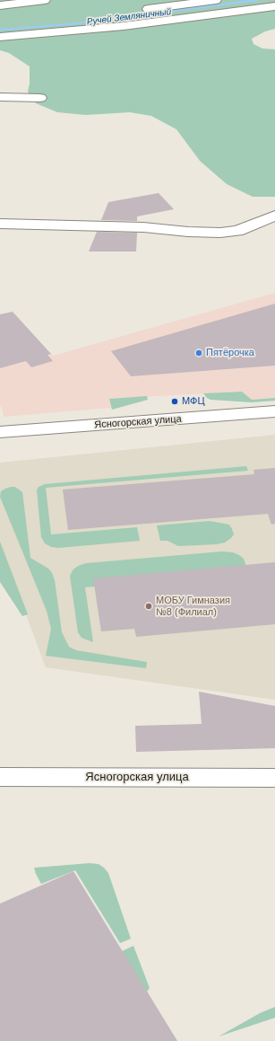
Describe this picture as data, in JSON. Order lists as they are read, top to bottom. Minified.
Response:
{"streets":{"street":["Ясногорская улица"]},"water":["Ручей Земляничный"],"places":["Пятёрочка","МФЦ","МОБУ Гимназия №8 (Филиал)"]}
